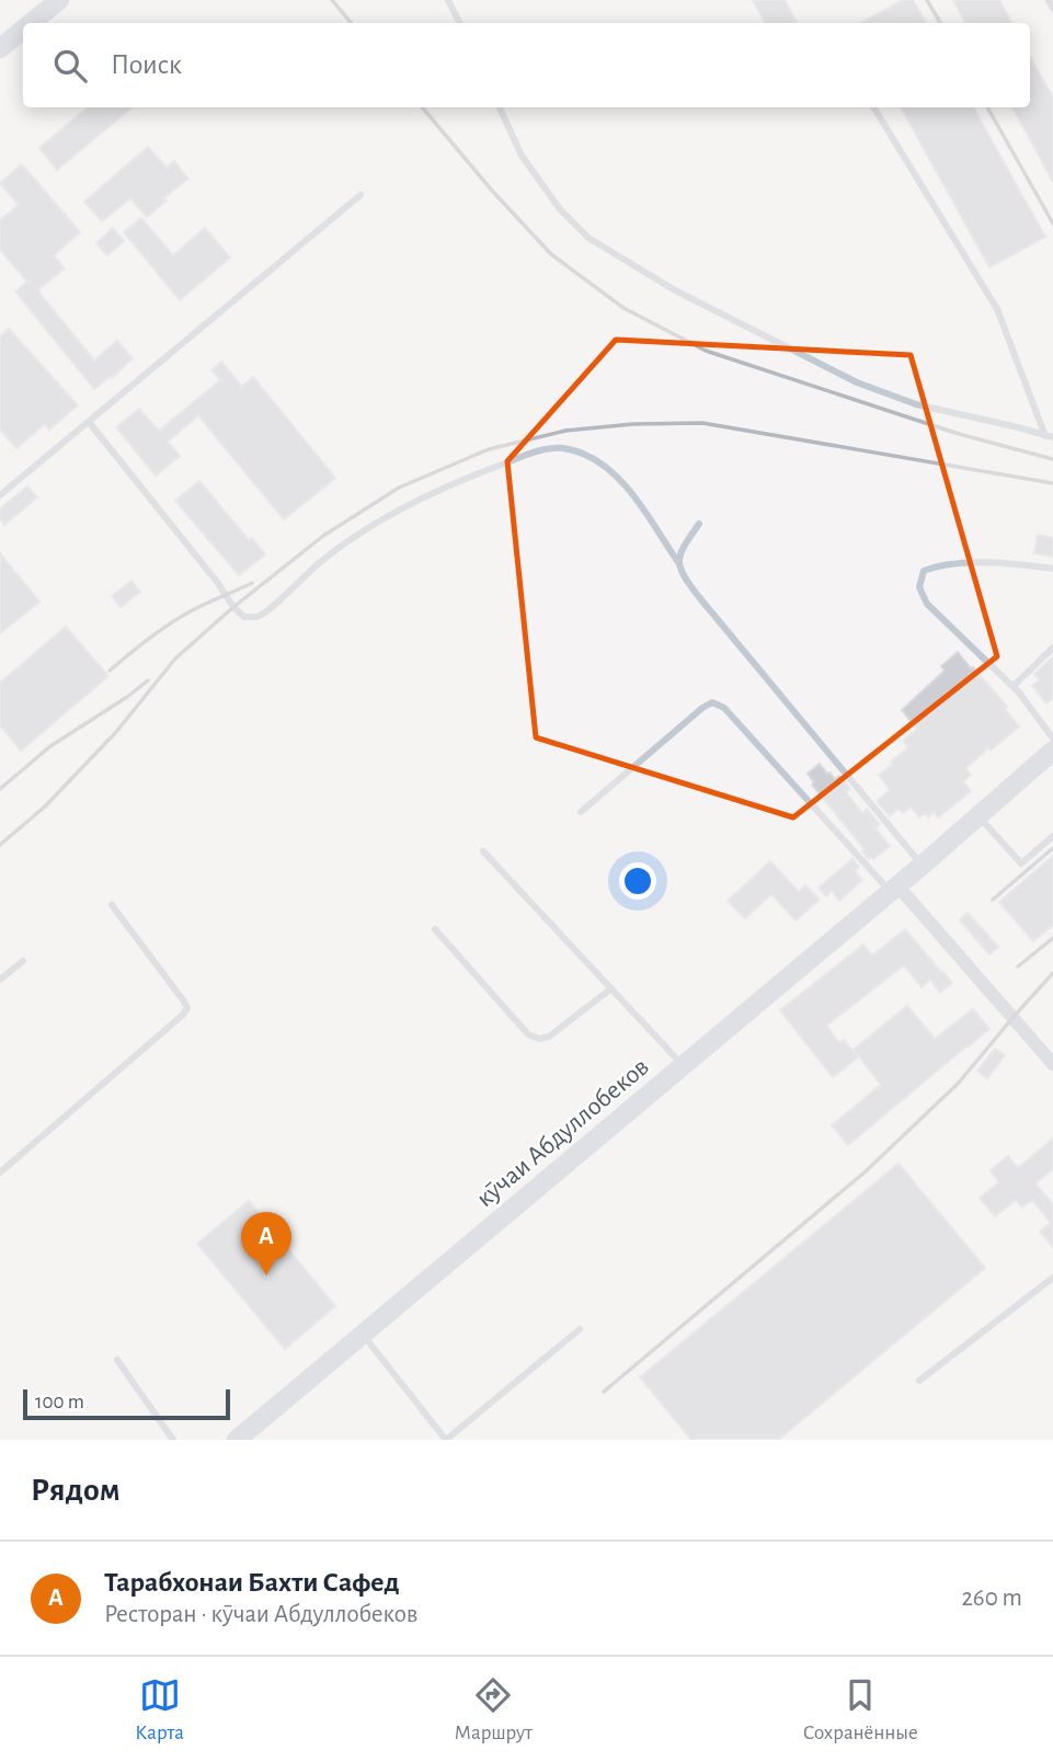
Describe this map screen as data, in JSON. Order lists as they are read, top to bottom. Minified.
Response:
{"streets":{"street":["кӯчаи Абдуллобеков"]},"scale_bar":"100 m","page":{"search":"Поиск","pins":"A","scale":"100 m","heading":"Рядом","list":[{"mark":"A","name":"Тарабхонаи Бахти Сафед","note":"Ресторан · кӯчаи Абдуллобеков","value":"260 m"}],"nav":["Карта","Маршрут","Сохранённые"]}}
